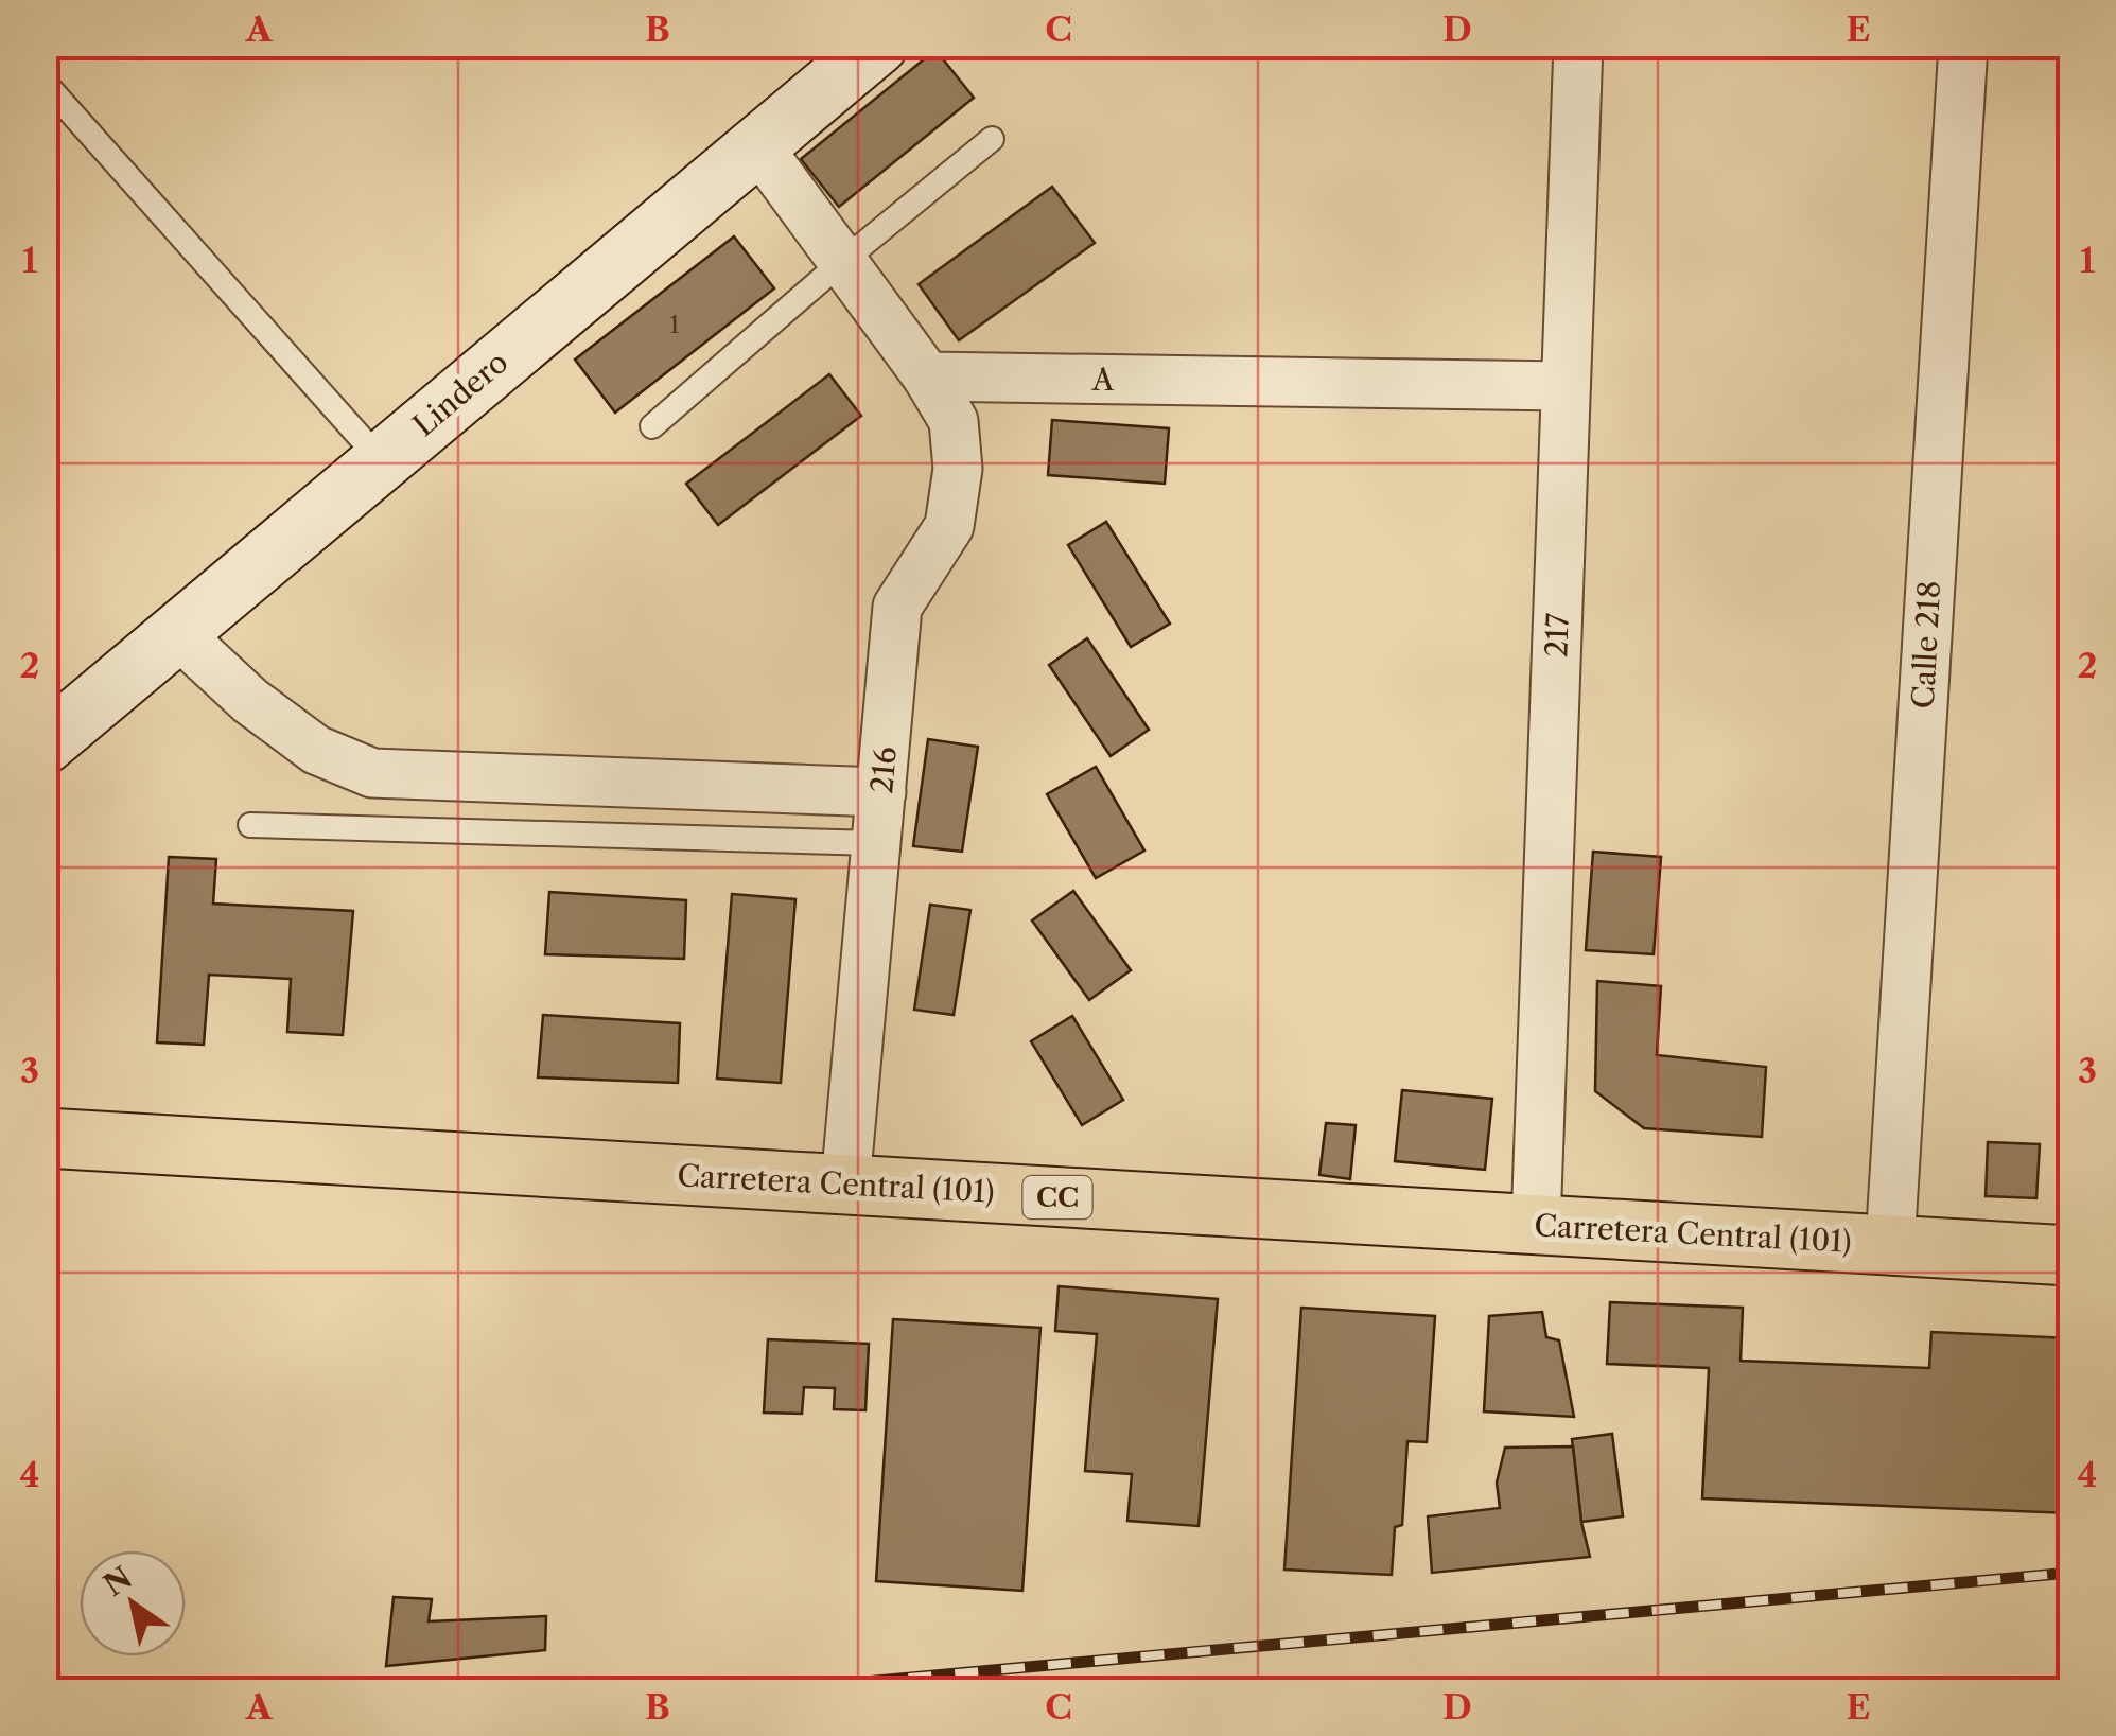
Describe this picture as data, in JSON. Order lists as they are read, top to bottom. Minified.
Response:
{"streets":{"main road":["Carretera Central (101)","CC"],"street":["A","Lindero","217","Calle 218","216"]},"crossings":[["A","217"],["A","216"],["217","Carretera Central (101)"],["Calle 218","Carretera Central (101)"],["216","Carretera Central (101)"]],"house_numbers":["1"],"north":"top left","grid":{"columns":["A","B","C","D","E"],"rows":["1","2","3","4"]}}
